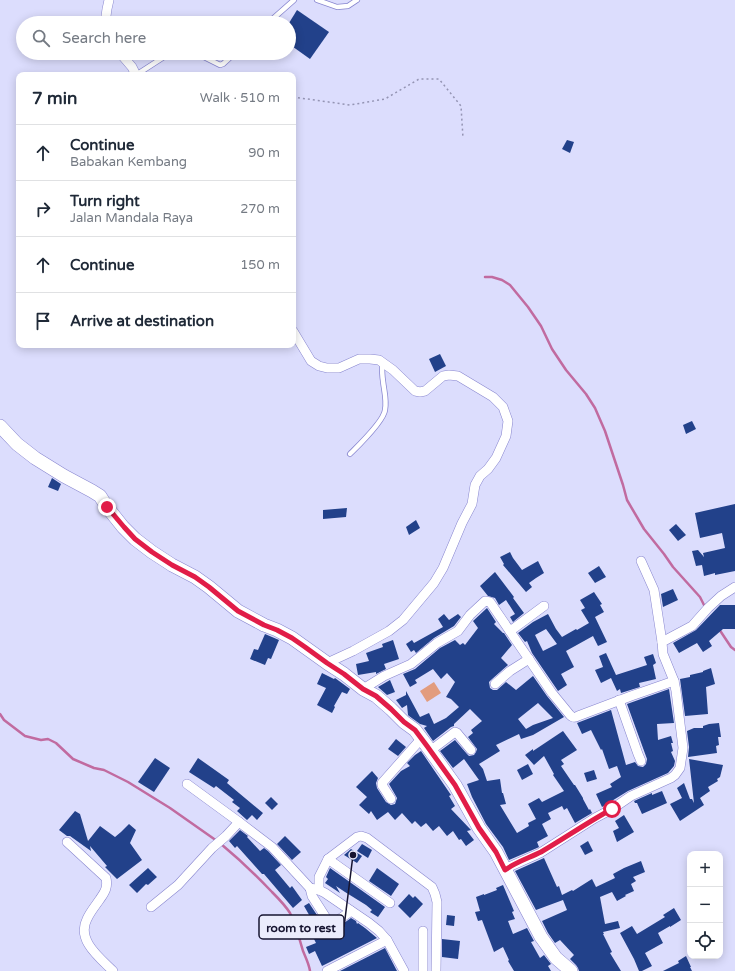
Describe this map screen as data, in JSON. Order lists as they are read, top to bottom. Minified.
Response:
{"places":["room to rest"],"page":{"search":"Search here","heading":["7 min","Walk · 510 m"],"list":[["Continue","Babakan Kembang","90 m"],["Turn right","Jalan Mandala Raya","270 m"],["Continue","150 m"],"Arrive at destination"],"map_buttons":["+","−"]}}
